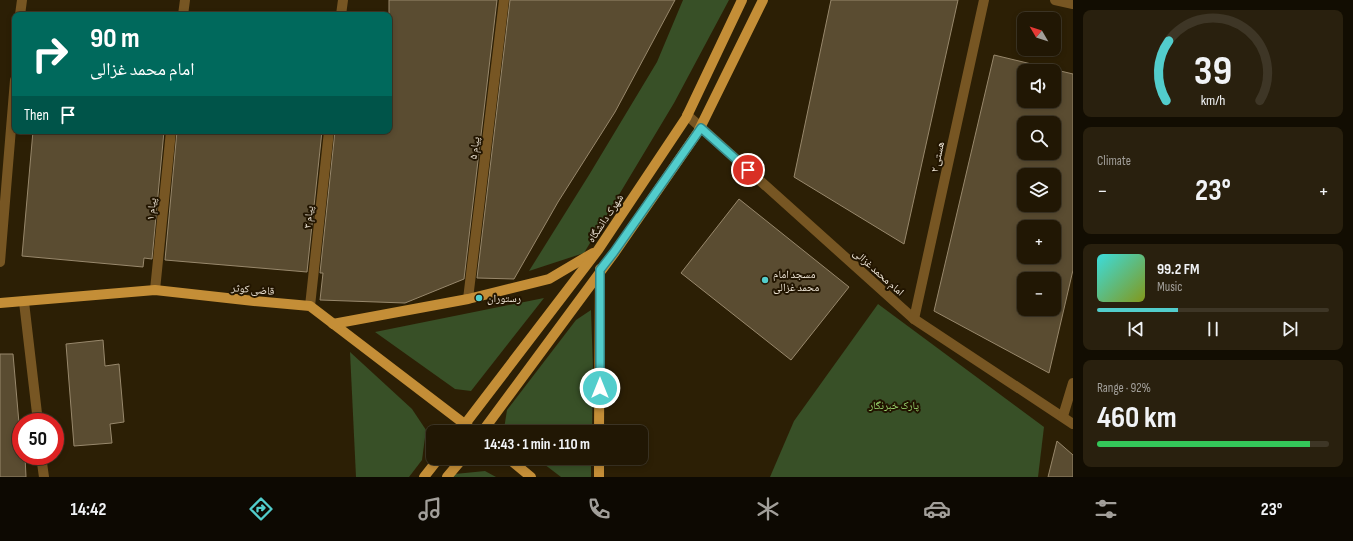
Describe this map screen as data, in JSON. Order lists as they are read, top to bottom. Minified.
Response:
{"streets":{"main road":["شهرک دانشگاه","قاضی کوثر"],"street":["پیام ۵","هستی ۲","پیام ۱","پیام ۳","امام محمد غزالی"]},"crossings":[["هستی ۲","امام محمد غزالی"],["پیام ۱","قاضی کوثر"],["پیام ۳","قاضی کوثر"],["شهرک دانشگاه","امام محمد غزالی"]],"parks":["پارک خبرنگار"],"places":["مسجد امام محمد غزالی","رستوران"],"north":"top left","page":{"map_buttons":["+","−"],"turn":["90 m","امام محمد غزالی"],"then":"Then","tile":["Climate",["Range · 92%","460 km"]],"heat":["−","23°","+"],"song":["99.2 FM","Music"],"limit":"50","trip":"14:43 · 1 min · 110 m","tabs":["14:42","23°"],"gauge":["39","km/h"]}}
